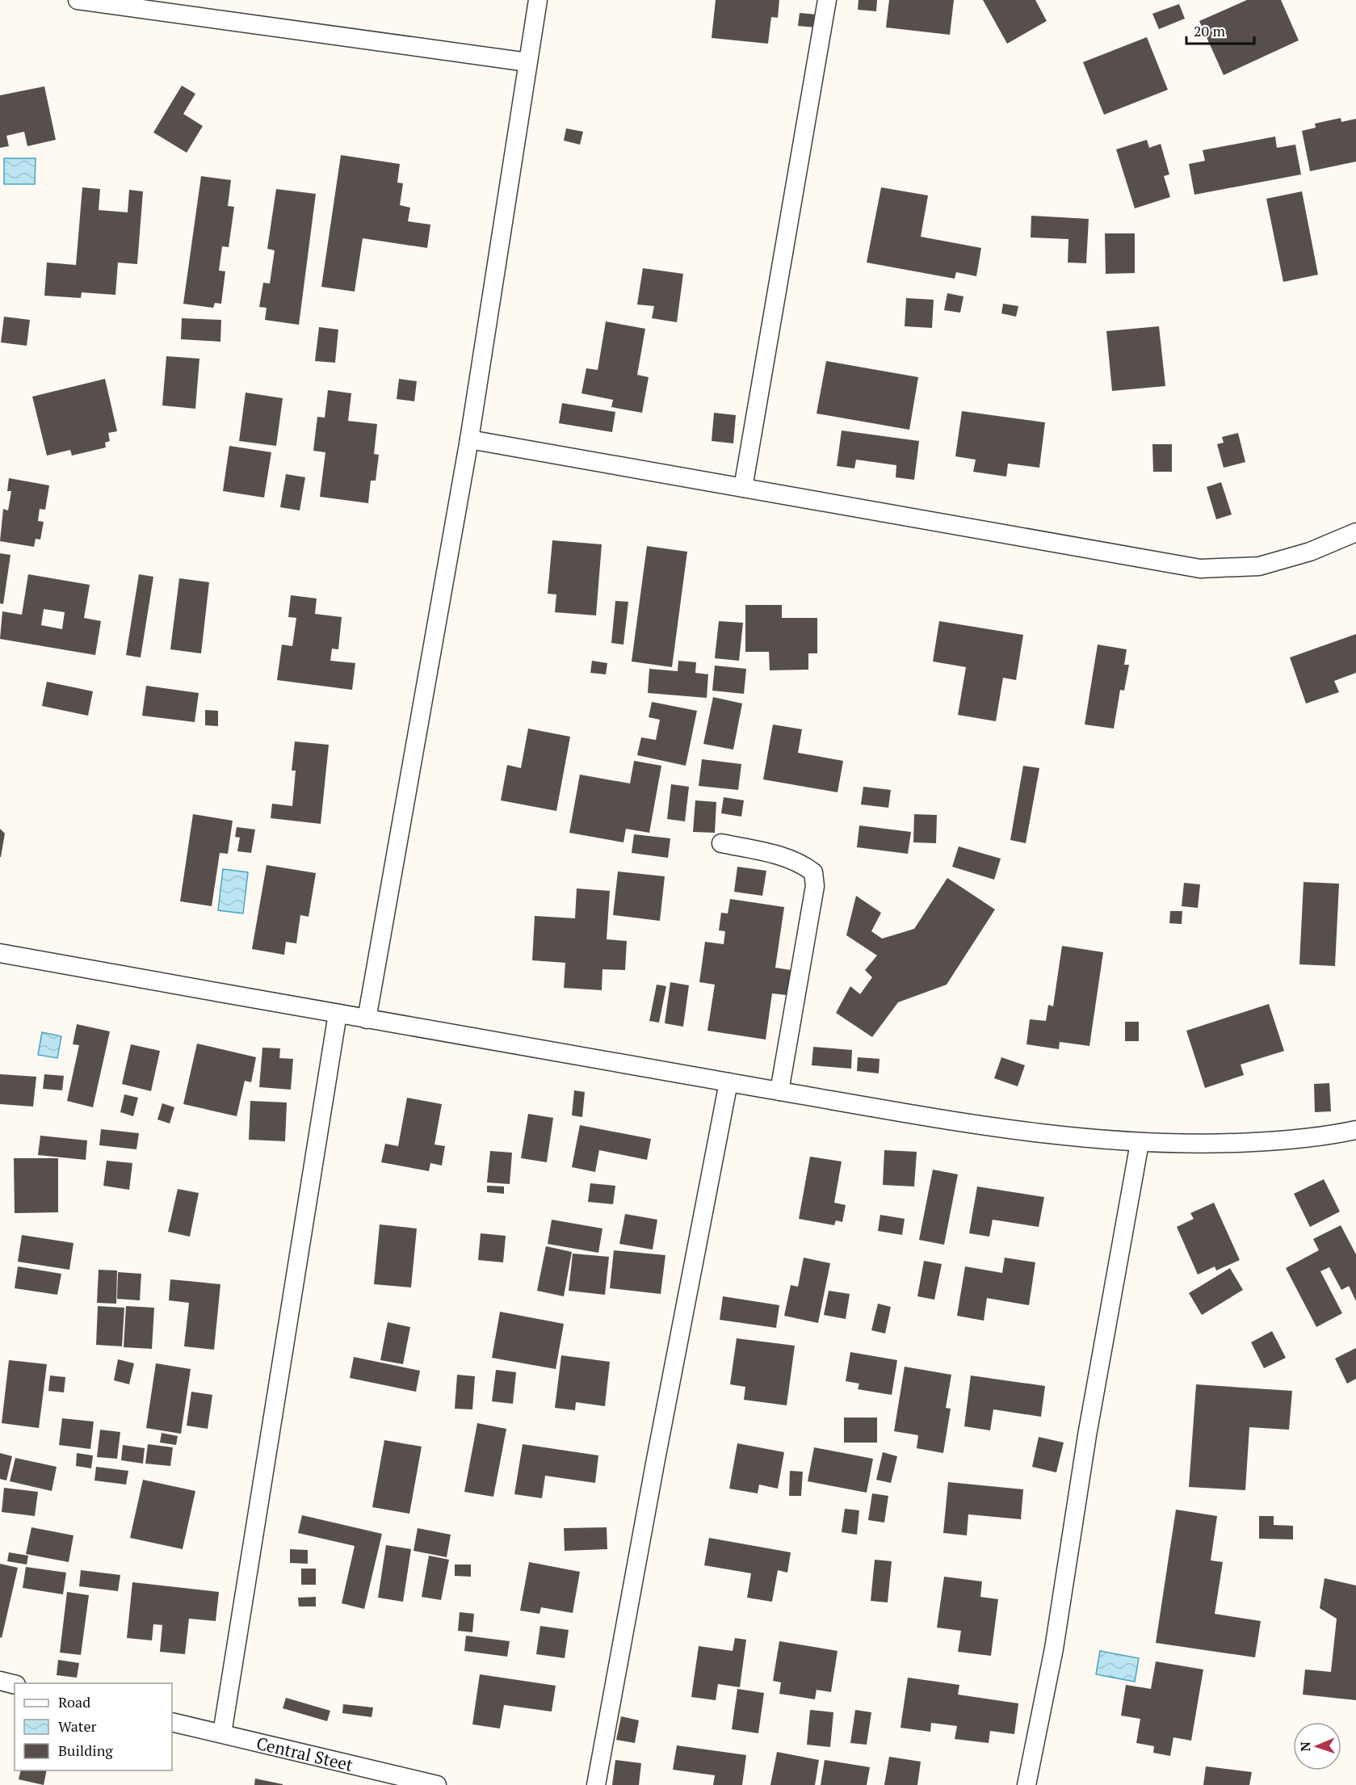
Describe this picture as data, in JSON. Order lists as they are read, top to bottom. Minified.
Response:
{"streets":{"street":["Central Steet"]},"legend":["Road","Water","Building"],"scale_bar":"20 m","north":"left"}
